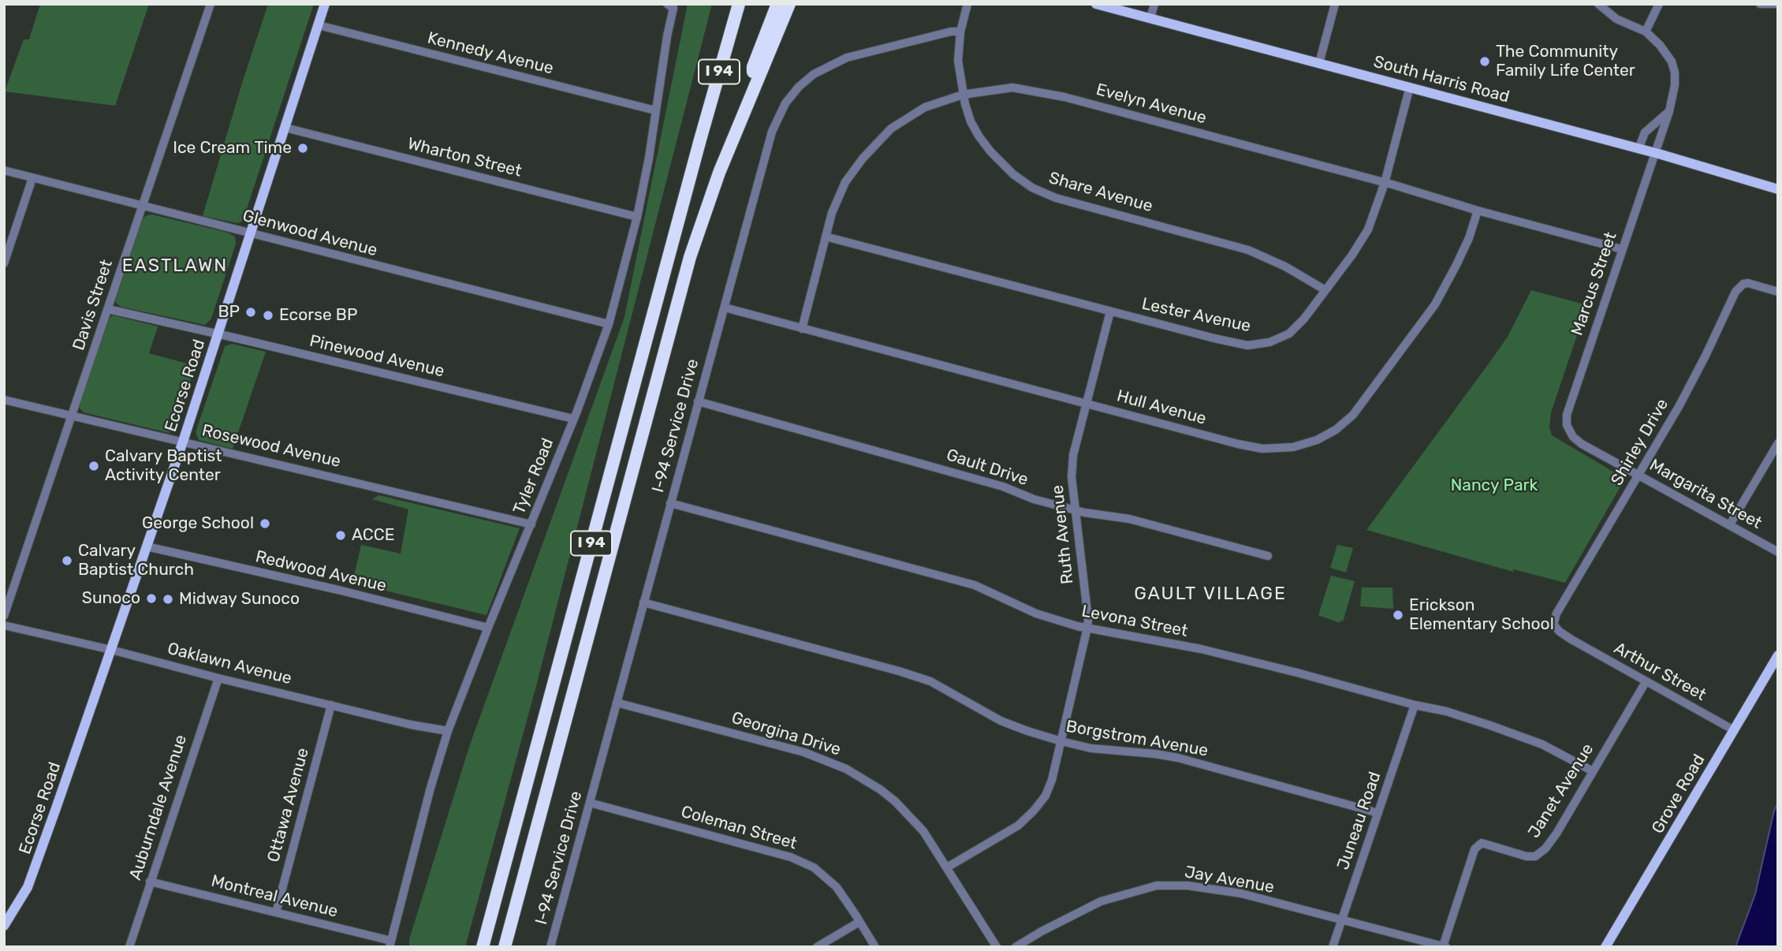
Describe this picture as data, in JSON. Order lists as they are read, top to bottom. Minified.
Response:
{"streets":{"highway":["I 94"],"main road":["South Harris Road","Ecorse Road","Grove Road"],"street":["Kennedy Avenue","Evelyn Avenue","Wharton Street","Share Avenue","Glenwood Avenue","Marcus Street","Davis Street","Lester Avenue","Pinewood Avenue","Hull Avenue","I-94 Service Drive","Shirley Drive","Rosewood Avenue","Gault Drive","Tyler Road","Margarita Street","Ruth Avenue","Redwood Avenue","Levona Street","Oaklawn Avenue","Arthur Street","Georgina Drive","Borgstrom Avenue","Janet Avenue","Ottawa Avenue","Auburndale Avenue","Juneau Road","Coleman Street","Jay Avenue","Montreal Avenue"]},"crossings":[["Kennedy Avenue","Ecorse Road"],["Kennedy Avenue","Tyler Road"],["South Harris Road","Marcus Street"],["South Harris Road","Lester Avenue"],["Evelyn Avenue","Share Avenue"],["Evelyn Avenue","Marcus Street"],["Evelyn Avenue","Lester Avenue"],["Evelyn Avenue","Hull Avenue"],["Wharton Street","Ecorse Road"],["Wharton Street","Tyler Road"],["Share Avenue","Lester Avenue"],["Share Avenue","I-94 Service Drive"],["Glenwood Avenue","Davis Street"],["Glenwood Avenue","Ecorse Road"],["Glenwood Avenue","Tyler Road"],["Marcus Street","Margarita Street"],["Davis Street","Pinewood Avenue"],["Davis Street","Rosewood Avenue"],["Lester Avenue","Ruth Avenue"],["Pinewood Avenue","Ecorse Road"],["Pinewood Avenue","Tyler Road"],["Ecorse Road","Rosewood Avenue"],["Ecorse Road","Redwood Avenue"],["Ecorse Road","Oaklawn Avenue"],["Hull Avenue","I-94 Service Drive"],["Hull Avenue","Ruth Avenue"],["I-94 Service Drive","Gault Drive"],["I-94 Service Drive","Levona Street"],["I-94 Service Drive","Georgina Drive"],["I-94 Service Drive","Borgstrom Avenue"],["I-94 Service Drive","Coleman Street"],["Shirley Drive","Margarita Street"],["Shirley Drive","Arthur Street"],["Rosewood Avenue","Tyler Road"],["Gault Drive","Ruth Avenue"],["Tyler Road","Redwood Avenue"],["Tyler Road","Oaklawn Avenue"],["Tyler Road","Montreal Avenue"],["Ruth Avenue","Levona Street"],["Ruth Avenue","Georgina Drive"],["Ruth Avenue","Borgstrom Avenue"],["Levona Street","Janet Avenue"],["Levona Street","Juneau Road"],["Oaklawn Avenue","Ottawa Avenue"],["Oaklawn Avenue","Auburndale Avenue"],["Arthur Street","Janet Avenue"],["Arthur Street","Grove Road"],["Borgstrom Avenue","Juneau Road"],["Janet Avenue","Jay Avenue"],["Ottawa Avenue","Montreal Avenue"],["Auburndale Avenue","Montreal Avenue"],["Juneau Road","Jay Avenue"]],"districts":["EASTLAWN","GAULT VILLAGE"],"parks":["Nancy Park"],"places":["The Community Family Life Center","Ice Cream Time","BP","Ecorse BP","Calvary Baptist Activity Center","George School","ACCE","Calvary Baptist Church","Sunoco","Midway Sunoco","Erickson Elementary School"]}
